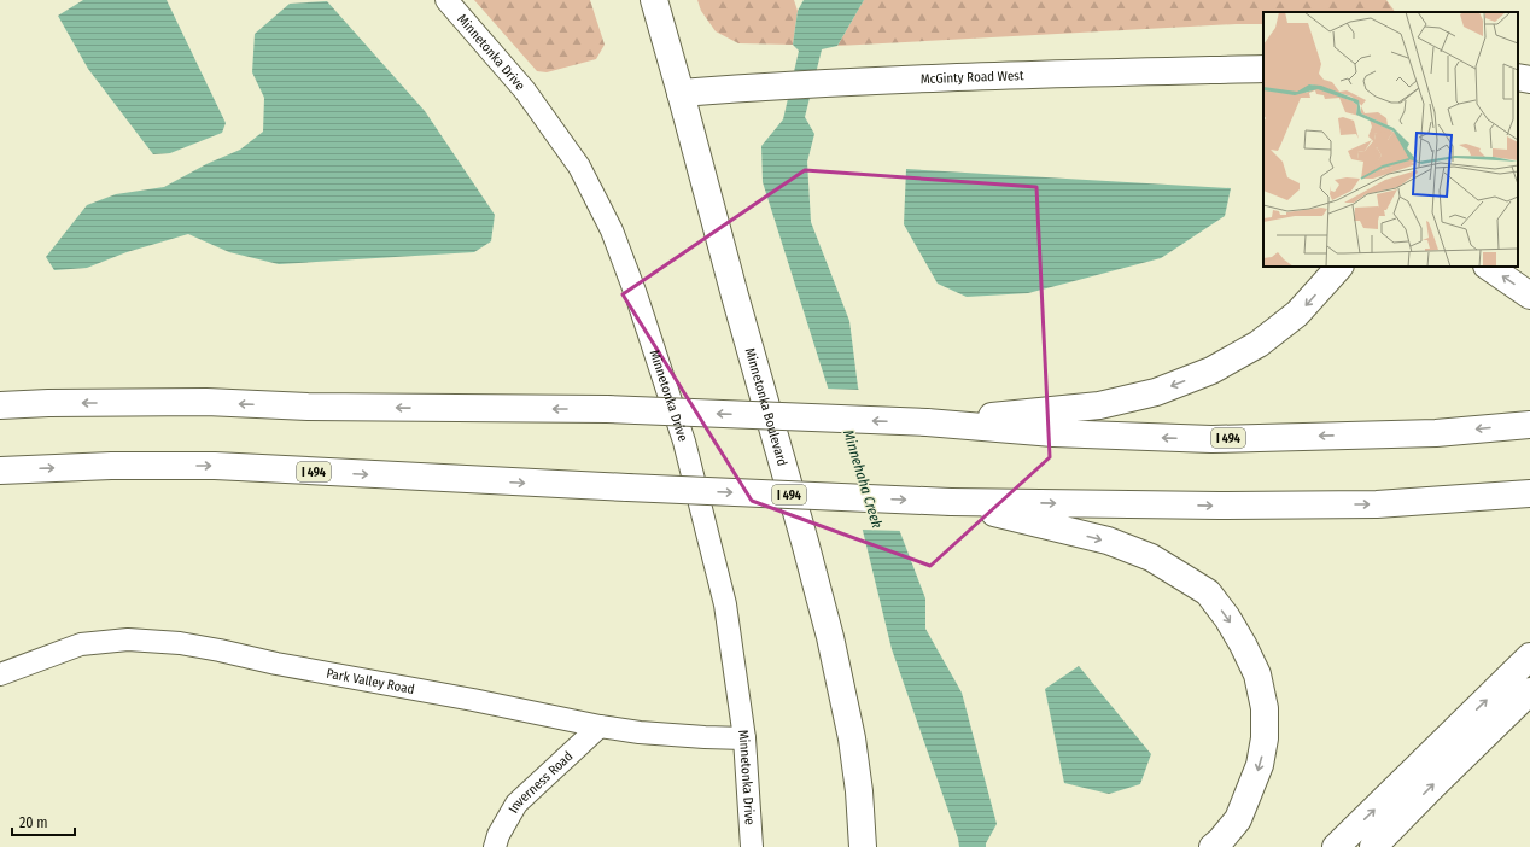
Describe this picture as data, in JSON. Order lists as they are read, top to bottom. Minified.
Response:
{"streets":{"main road":["McGinty Road West","Minnetonka Boulevard","I 494"],"street":["Minnetonka Drive","Park Valley Road","Inverness Road"]},"crossings":[["Minnetonka Drive","Park Valley Road"],["McGinty Road West","Minnetonka Boulevard"],["Park Valley Road","Inverness Road"]],"water":["Minnehaha Creek"],"scale_bar":"20 m"}
